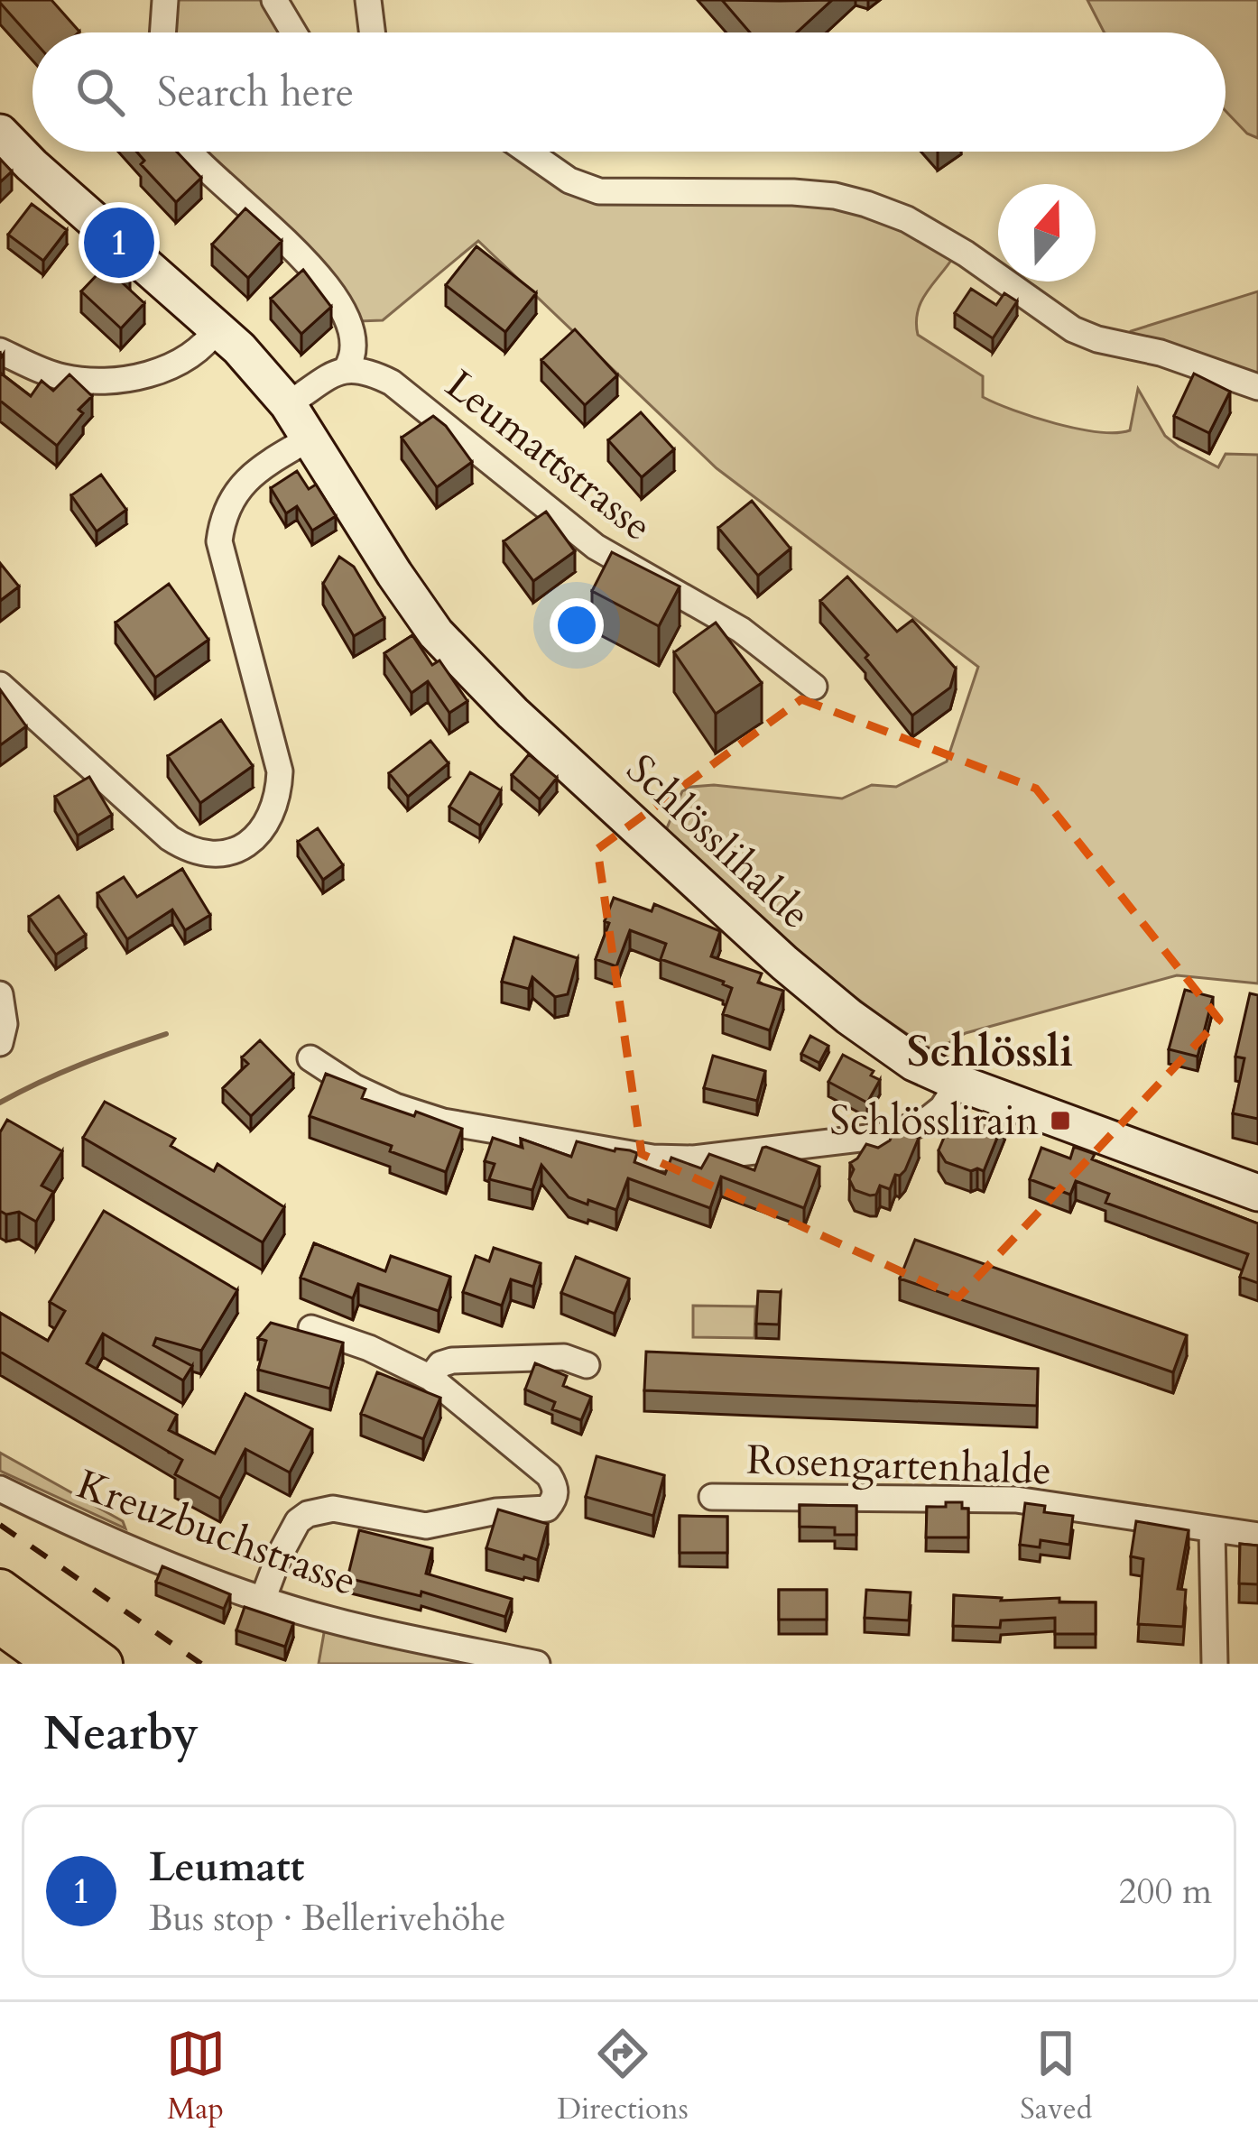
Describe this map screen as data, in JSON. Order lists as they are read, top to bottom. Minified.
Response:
{"streets":{"main road":["Schlösslihalde"],"street":["Leumattstrasse","Rosengartenhalde","Kreuzbuchstrasse"]},"districts":["Schlössli"],"places":{"transit":["Schlösslirain"]},"north":"top","page":{"search":"Search here","pins":"1","heading":"Nearby","list":[{"mark":"1","name":"Leumatt","note":"Bus stop · Bellerivehöhe","value":"200 m"}],"nav":["Map","Directions","Saved"]}}
